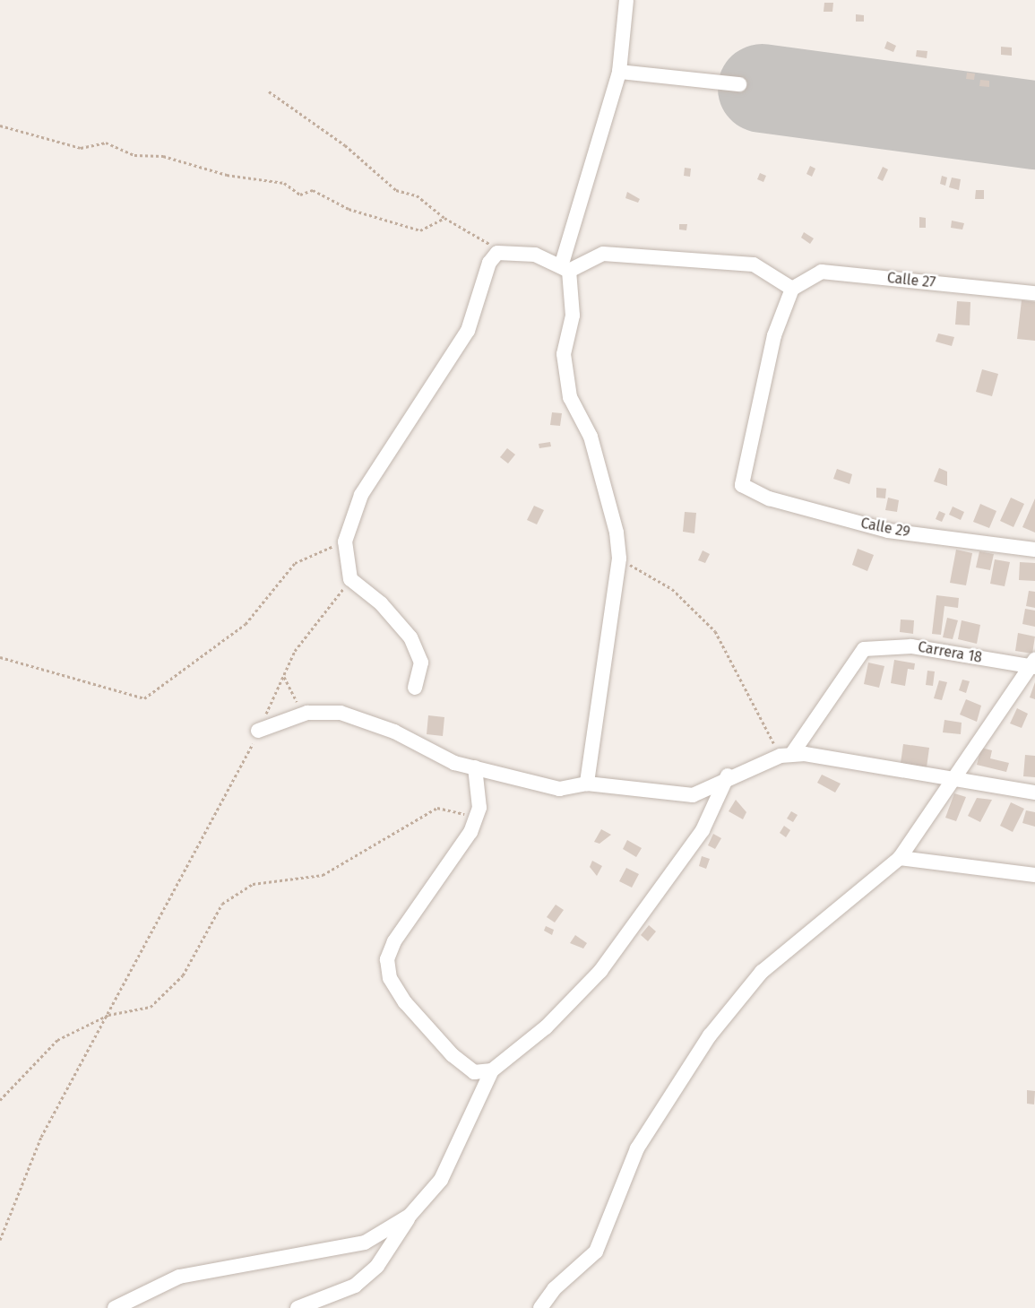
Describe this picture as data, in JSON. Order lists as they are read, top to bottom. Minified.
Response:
{"streets":{"street":["Calle 27","Calle 29","Carrera 18"]},"crossings":[["Calle 27","Calle 29"]]}
